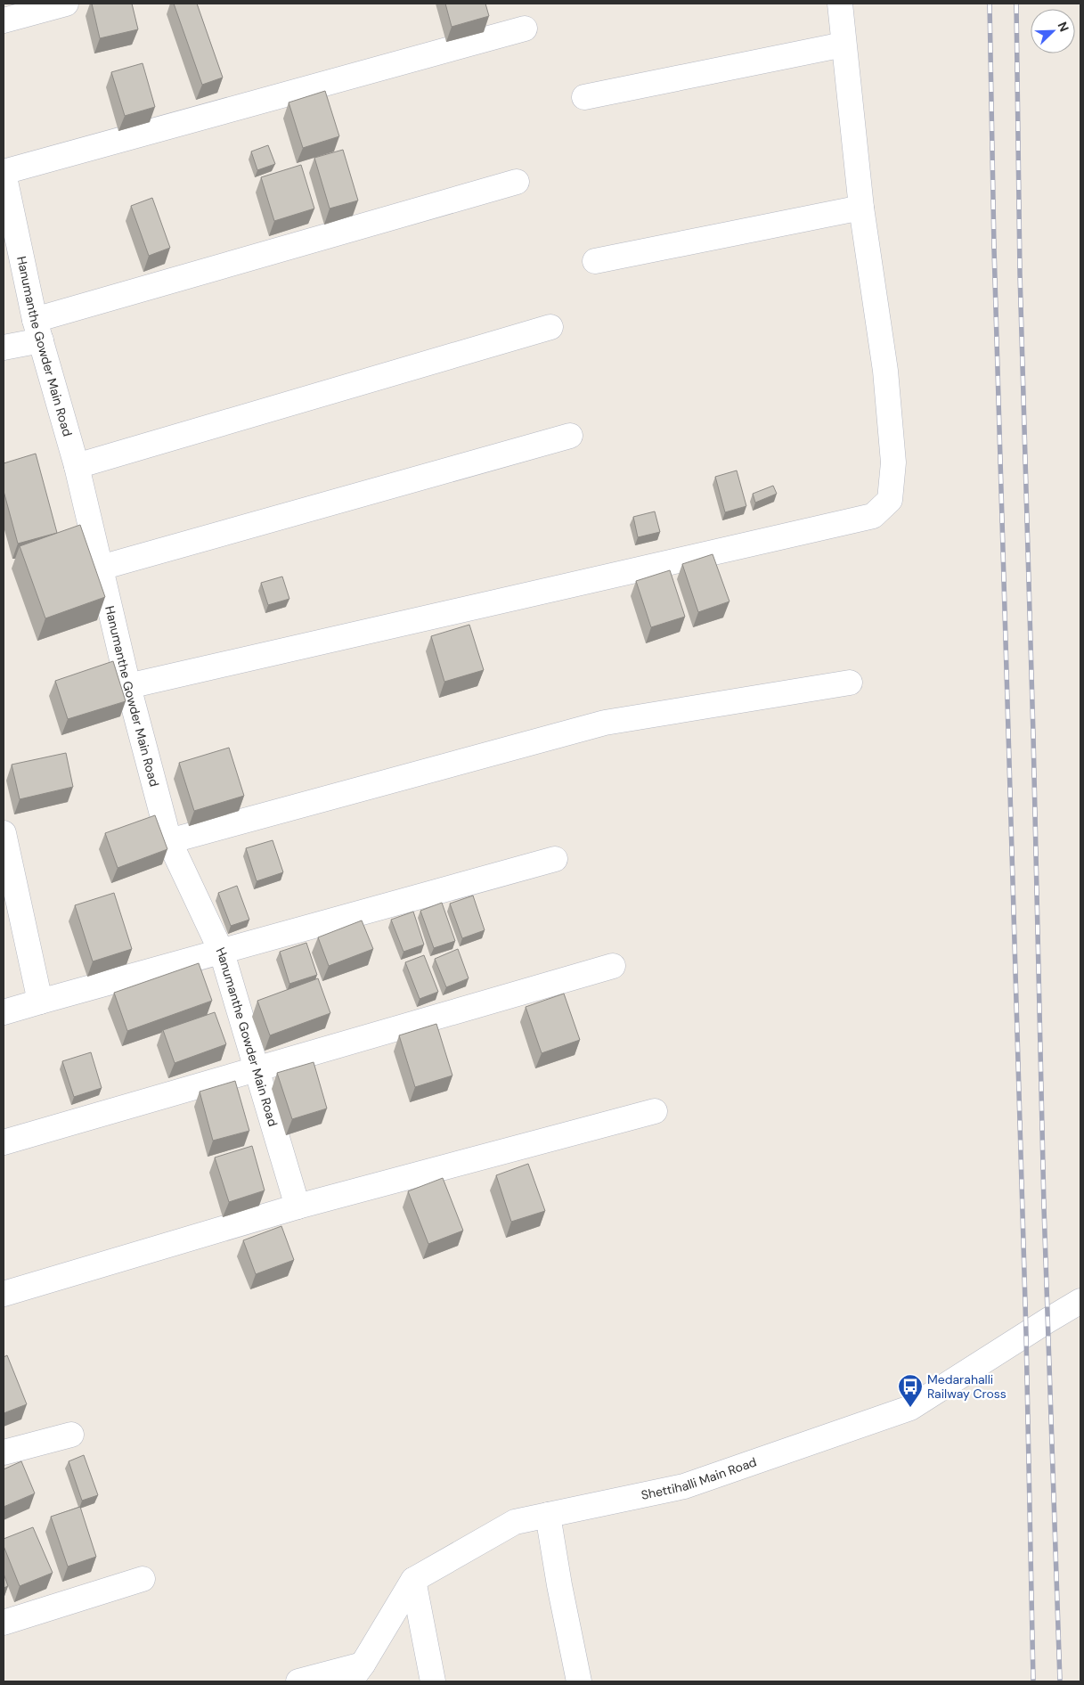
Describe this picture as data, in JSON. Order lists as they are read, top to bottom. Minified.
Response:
{"streets":{"street":["Hanumanthe Gowder Main Road","Shettihalli Main Road"]},"places":{"bus stop":["Medarahalli Railway Cross"]},"north":"top right"}
